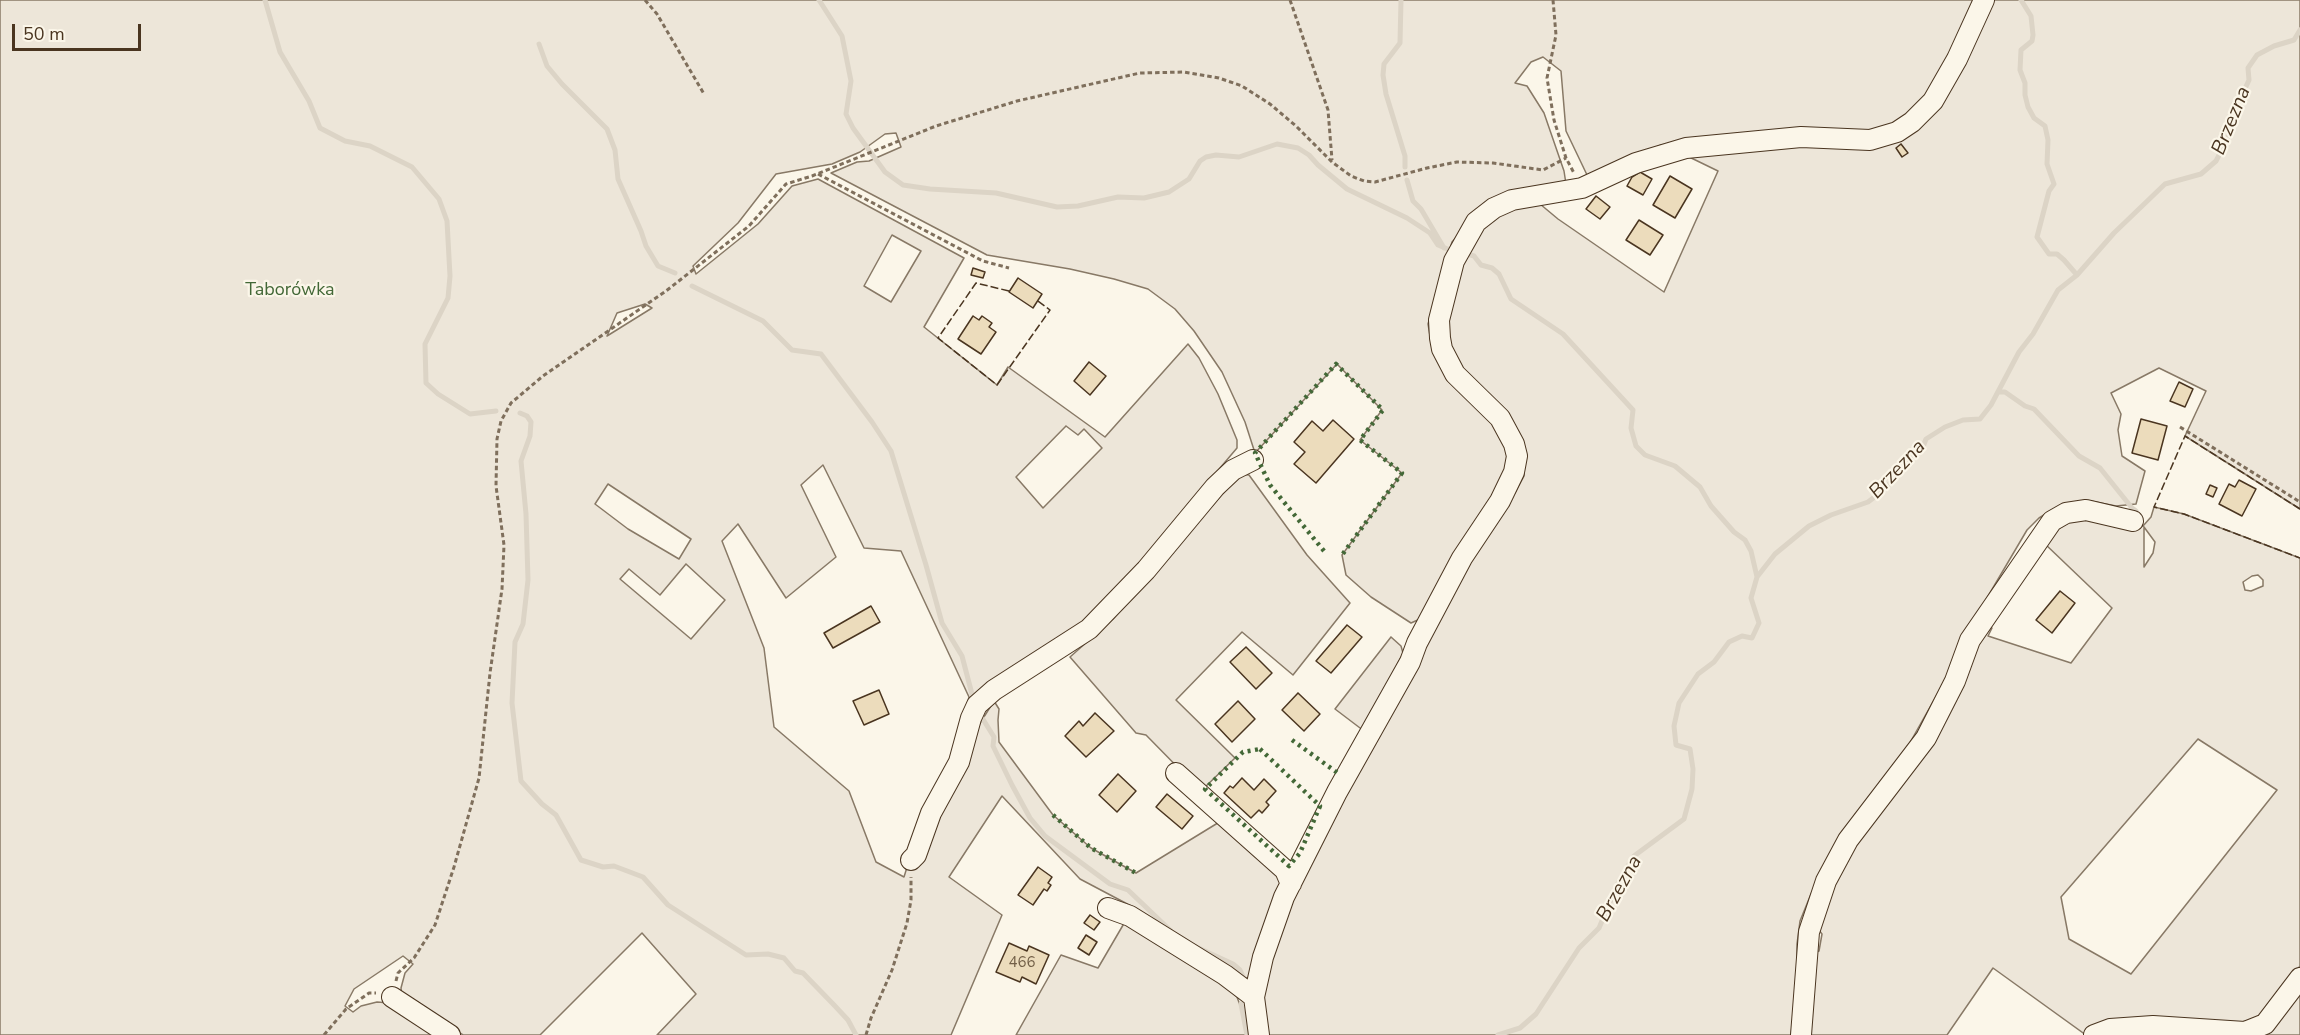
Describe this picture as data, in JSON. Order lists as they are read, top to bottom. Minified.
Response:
{"water":["Brzezna"],"parks":["Taborówka"],"house_numbers":["466"],"scale_bar":"50 m"}
